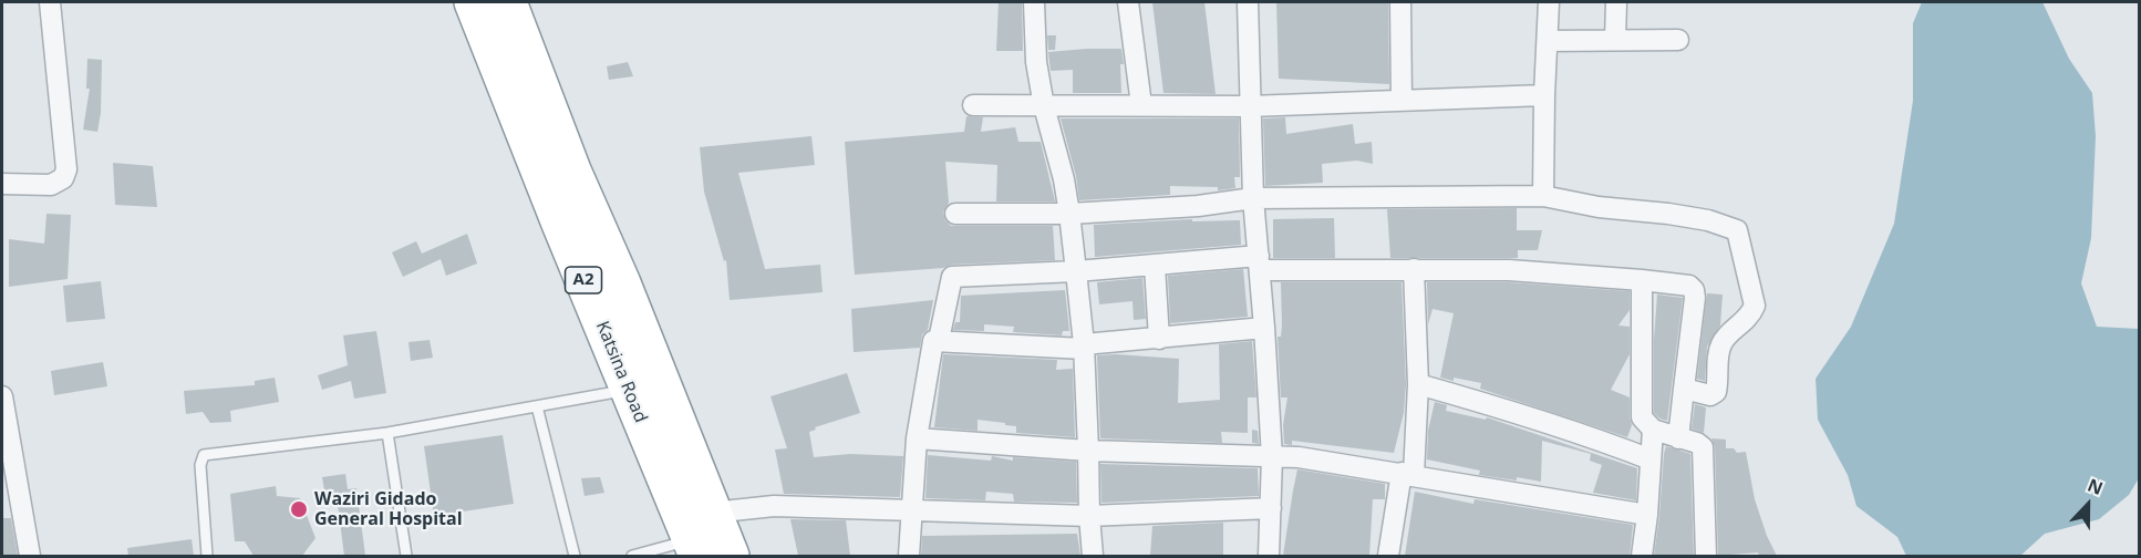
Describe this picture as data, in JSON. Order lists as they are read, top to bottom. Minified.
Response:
{"streets":{"highway":["A2","Katsina Road"]},"places":["Waziri Gidado General Hospital"],"north":"top"}
